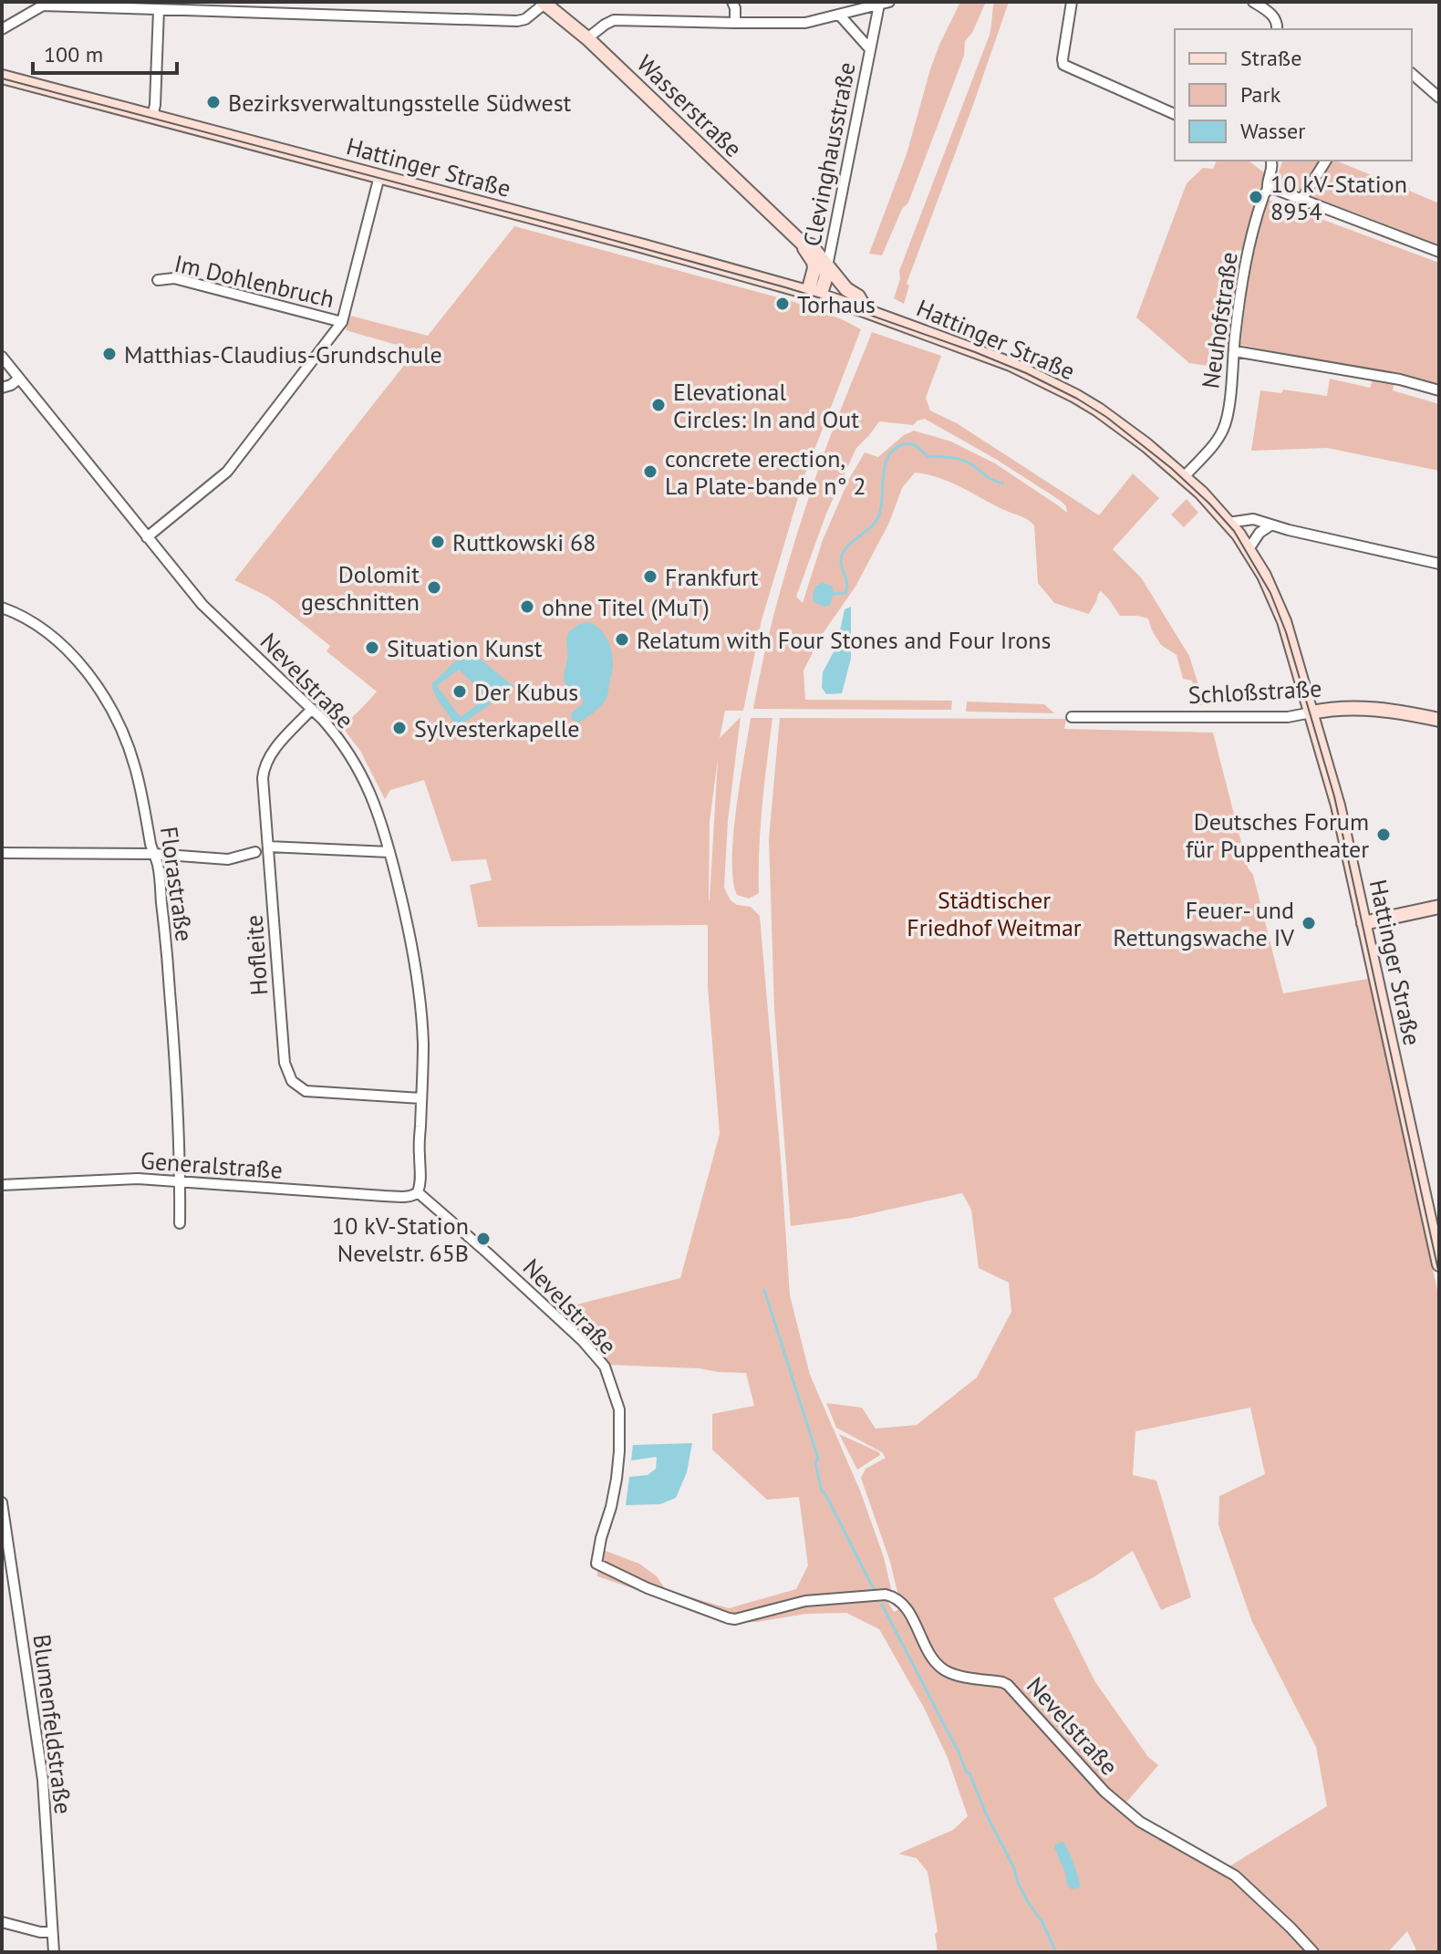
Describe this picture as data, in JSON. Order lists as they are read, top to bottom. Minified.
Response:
{"streets":{"main road":["Wasserstraße","Hattinger Straße","Schloßstraße"],"street":["Clevinghausstraße","Im Dohlenbruch","Neuhofstraße","Nevelstraße","Florastraße","Hofleite","Generalstraße","Blumenfeldstraße"]},"crossings":[["Wasserstraße","Clevinghausstraße"],["Wasserstraße","Hattinger Straße"],["Hattinger Straße","Neuhofstraße"],["Hattinger Straße","Schloßstraße"],["Nevelstraße","Hofleite"],["Nevelstraße","Generalstraße"],["Florastraße","Generalstraße"]],"parks":["Städtischer Friedhof Weitmar"],"places":["Bezirksverwaltungsstelle Südwest","10 kV-Station 8954","Torhaus","Matthias-Claudius-Grundschule","Elevational Circles: In and Out","concrete erection, La Plate-bande n° 2","Ruttkowski 68","Frankfurt","Dolomit geschnitten","ohne Titel (MuT)","Relatum with Four Stones and Four Irons","Situation Kunst","Der Kubus","Sylvesterkapelle","Deutsches Forum für Puppentheater","Feuer- und Rettungswache IV","10 kV-Station Nevelstr. 65B"],"legend":["Straße","Park","Wasser"],"scale_bar":"100 m"}
